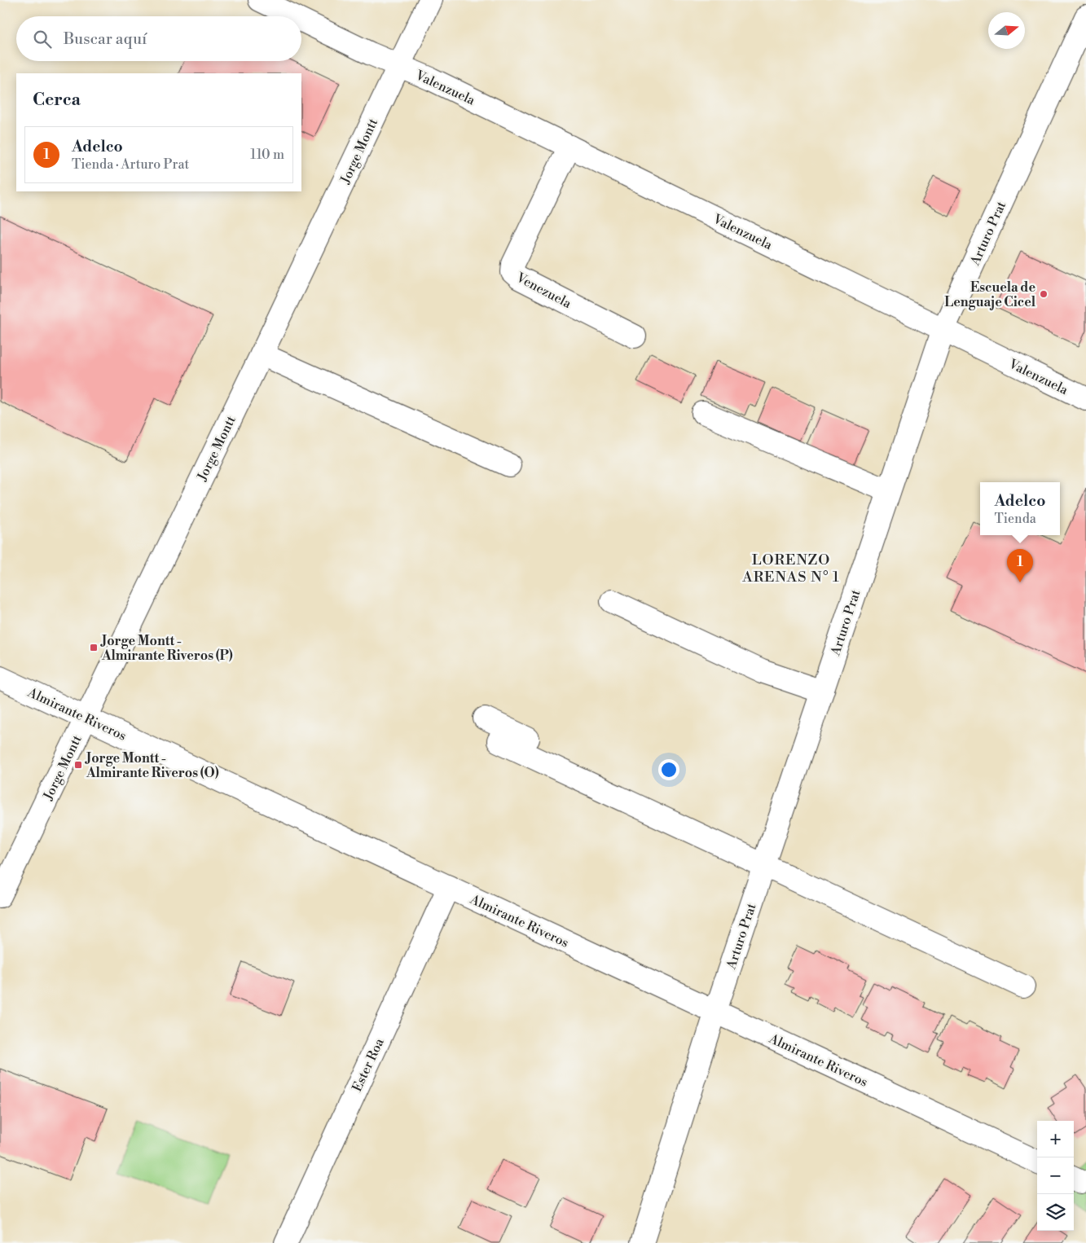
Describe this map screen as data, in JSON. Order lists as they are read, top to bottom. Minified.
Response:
{"streets":{"street":["Valenzuela","Jorge Montt","Arturo Prat","Venezuela","Almirante Riveros","Ester Roa"]},"crossings":[["Valenzuela","Jorge Montt"],["Valenzuela","Arturo Prat"],["Valenzuela","Venezuela"],["Jorge Montt","Almirante Riveros"],["Arturo Prat","Almirante Riveros"],["Almirante Riveros","Ester Roa"]],"districts":["LORENZO ARENAS N° 1"],"places":{"other":["Escuela de Lenguaje Cicel"],"transit":["Jorge Montt - Almirante Riveros (P)","Jorge Montt - Almirante Riveros (O)"]},"north":"right","page":{"search":"Buscar aquí","heading":"Cerca","list":[{"mark":"1","name":"Adelco","note":"Tienda · Arturo Prat","value":"110 m"}],"popup":["Adelco","Tienda"],"pins":"1","map_buttons":["+","−"]}}
